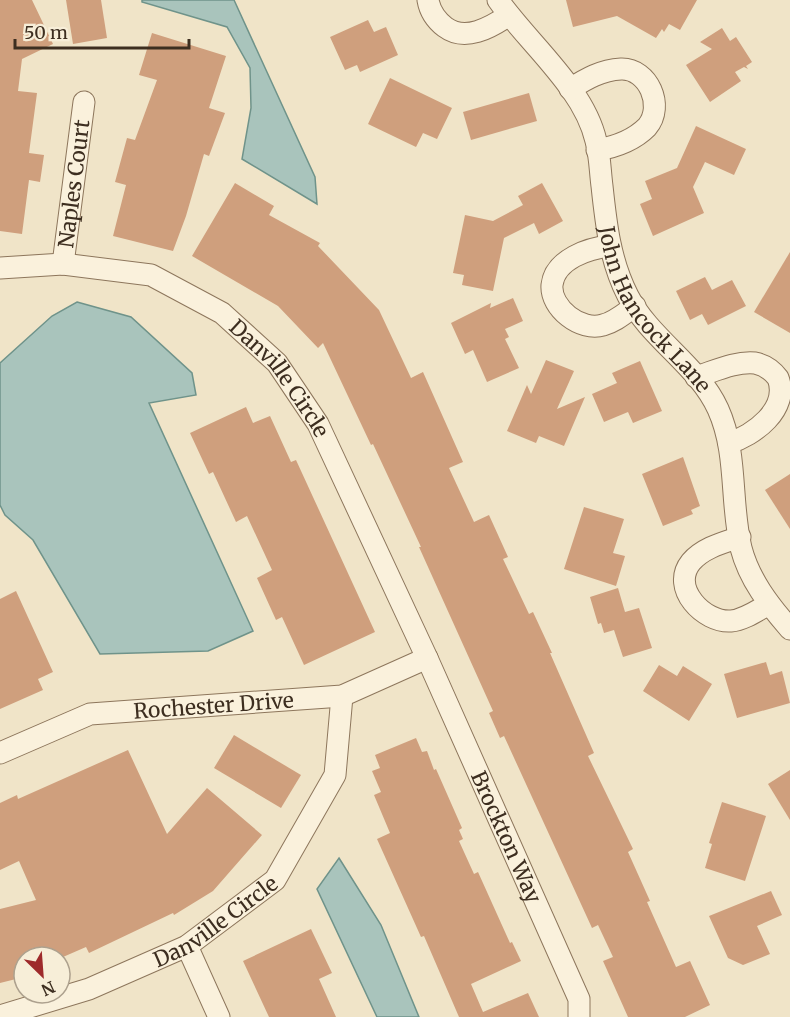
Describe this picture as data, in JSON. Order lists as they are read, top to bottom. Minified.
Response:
{"streets":{"street":["Naples Court","John Hancock Lane","Danville Circle","Rochester Drive","Brockton Way"]},"crossings":[["Naples Court","Danville Circle"],["Danville Circle","Rochester Drive"],["Danville Circle","Brockton Way"],["Rochester Drive","Brockton Way"]],"scale_bar":"50 m","north":"bottom right"}
